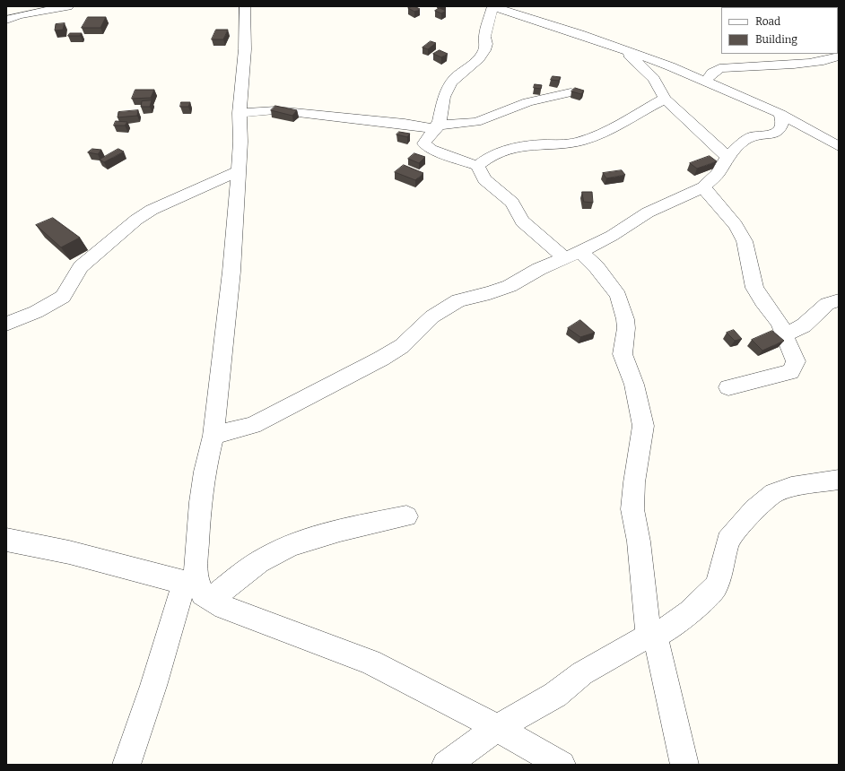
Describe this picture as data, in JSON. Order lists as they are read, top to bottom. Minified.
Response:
{"legend":["Road","Building"]}
